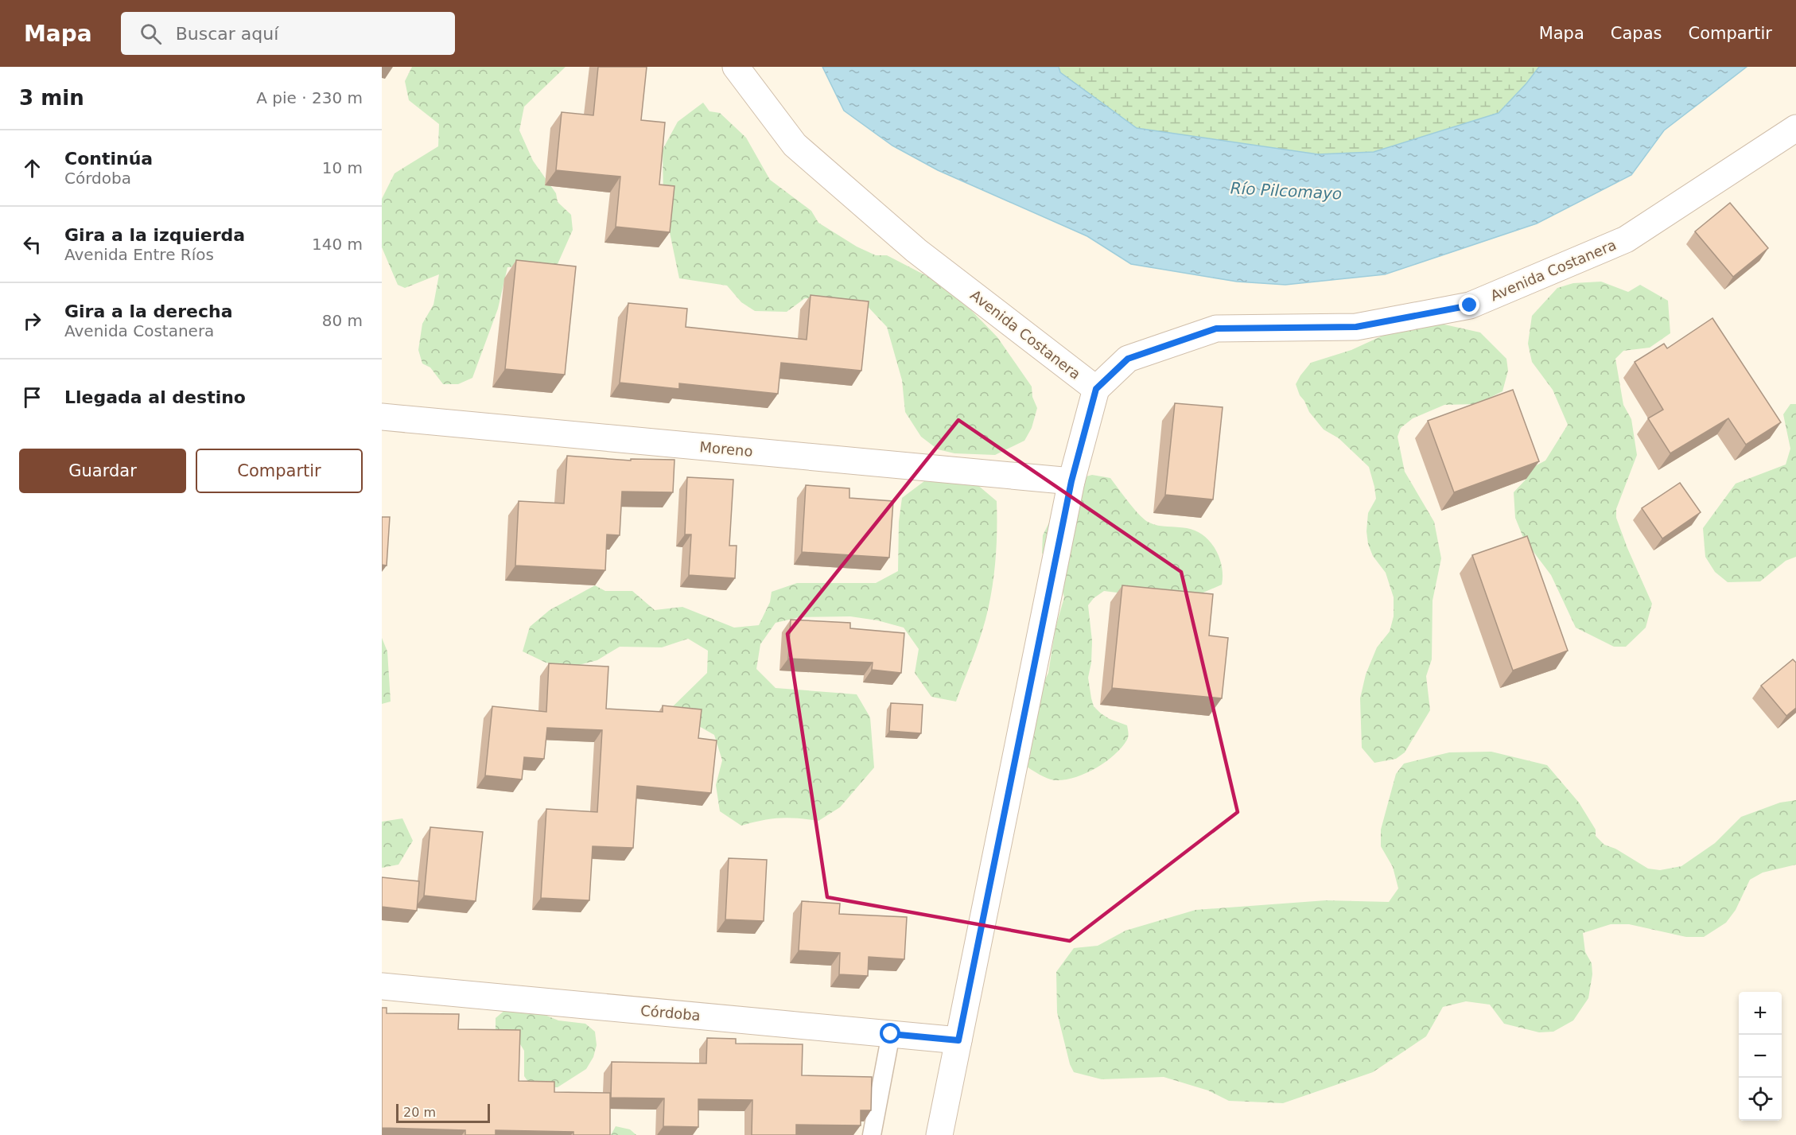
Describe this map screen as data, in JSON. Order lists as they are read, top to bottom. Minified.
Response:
{"streets":{"street":["Avenida Costanera","Moreno","Córdoba"]},"water":["Río Pilcomayo"],"scale_bar":"20 m","page":{"header":"Mapa","search":"Buscar aquí","nav":["Mapa","Capas","Compartir"],"heading":["3 min","A pie · 230 m"],"list":[["Continúa","Córdoba","10 m"],["Gira a la izquierda","Avenida Entre Ríos","140 m"],["Gira a la derecha","Avenida Costanera","80 m"],"Llegada al destino"],"buttons":["Guardar","Compartir"],"map_buttons":["+","−"],"scale":"20 m"}}
